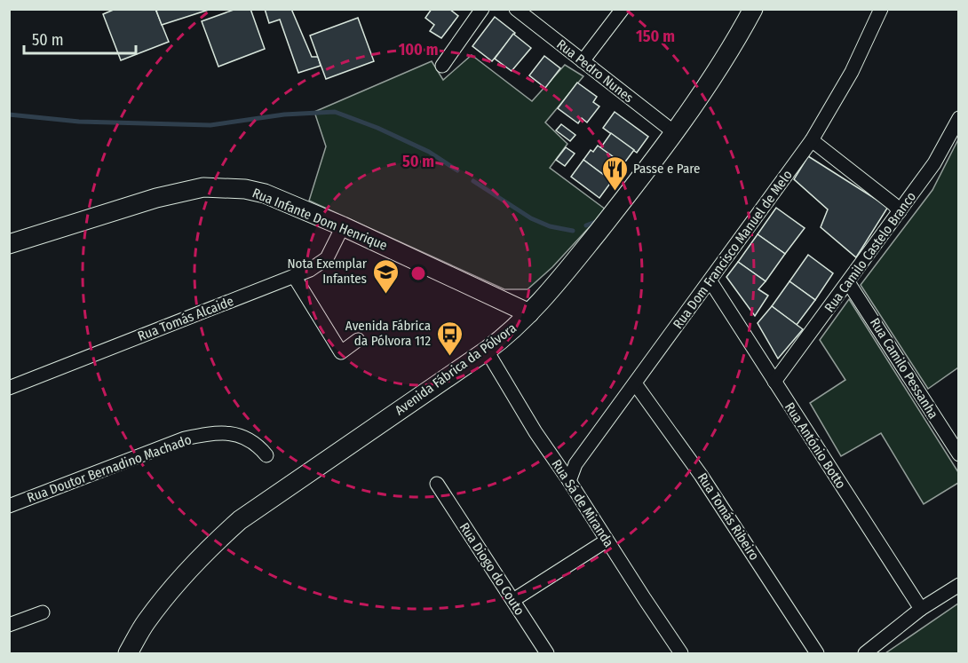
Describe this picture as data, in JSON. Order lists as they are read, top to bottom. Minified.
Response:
{"streets":{"street":["Rua Pedro Nunes","Rua Infante Dom Henrique","Rua Dom Francisco Manuel de Melo","Rua Camilo Castelo Branco","Rua Tomás Alcaide","Rua Camilo Pessanha","Avenida Fábrica da Pólvora","Rua António Botto","Rua Doutor Bernadino Machado","Rua Sá de Miranda","Rua Tomás Ribeiro","Rua Diogo do Couto"]},"crossings":[["Rua Pedro Nunes","Avenida Fábrica da Pólvora"],["Rua Infante Dom Henrique","Rua Tomás Alcaide"],["Rua Infante Dom Henrique","Avenida Fábrica da Pólvora"],["Rua Dom Francisco Manuel de Melo","Rua António Botto"],["Rua Dom Francisco Manuel de Melo","Rua Sá de Miranda"],["Rua Dom Francisco Manuel de Melo","Rua Tomás Ribeiro"],["Rua Camilo Castelo Branco","Rua Camilo Pessanha"],["Rua Camilo Castelo Branco","Rua António Botto"],["Avenida Fábrica da Pólvora","Rua Sá de Miranda"]],"places":{"restaurant":["Passe e Pare"],"school or university":["Nota Exemplar Infantes"],"bus stop":["Avenida Fábrica da Pólvora 112"]},"scale_bar":"50 m","rings":["150 m","100 m","50 m"]}
